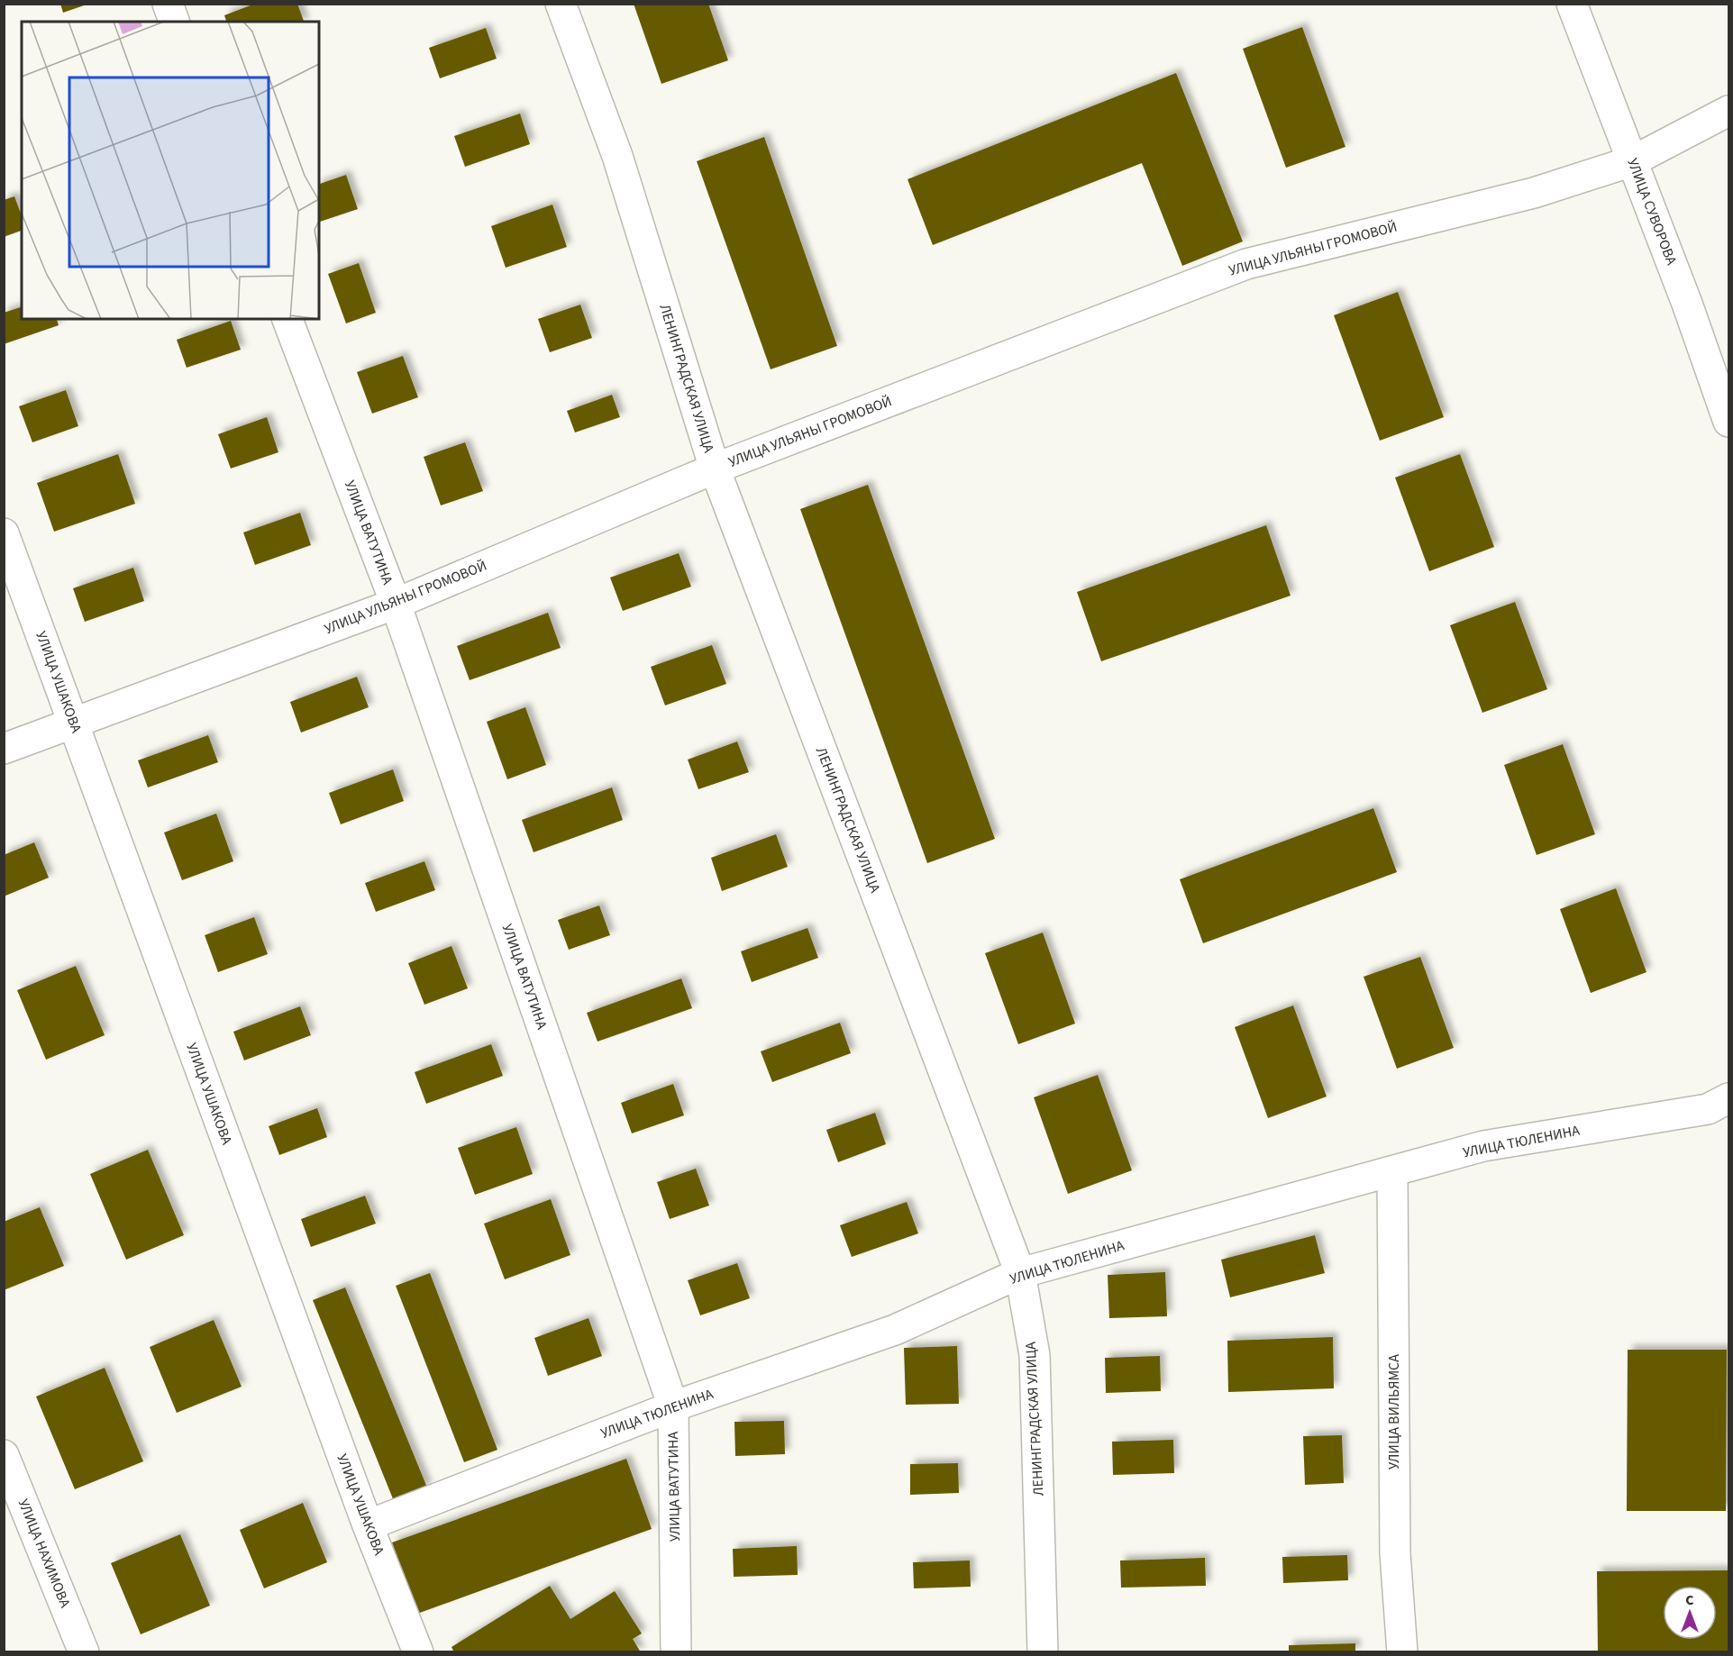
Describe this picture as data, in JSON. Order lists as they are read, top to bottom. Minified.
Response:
{"streets":{"street":["УЛИЦА СУВОРОВА","УЛИЦА УЛЬЯНЫ ГРОМОВОЙ","ЛЕНИНГРАДСКАЯ УЛИЦА","УЛИЦА ВАТУТИНА","УЛИЦА УШАКОВА","УЛИЦА ТЮЛЕНИНА","УЛИЦА ВИЛЬЯМСА","УЛИЦА НАХИМОВА"]},"crossings":[["УЛИЦА СУВОРОВА","УЛИЦА УЛЬЯНЫ ГРОМОВОЙ"],["УЛИЦА УЛЬЯНЫ ГРОМОВОЙ","ЛЕНИНГРАДСКАЯ УЛИЦА"],["УЛИЦА УЛЬЯНЫ ГРОМОВОЙ","УЛИЦА ВАТУТИНА"],["УЛИЦА УЛЬЯНЫ ГРОМОВОЙ","УЛИЦА УШАКОВА"],["ЛЕНИНГРАДСКАЯ УЛИЦА","УЛИЦА ТЮЛЕНИНА"],["УЛИЦА ВАТУТИНА","УЛИЦА ТЮЛЕНИНА"],["УЛИЦА УШАКОВА","УЛИЦА ТЮЛЕНИНА"],["УЛИЦА ТЮЛЕНИНА","УЛИЦА ВИЛЬЯМСА"]],"north":"top"}
